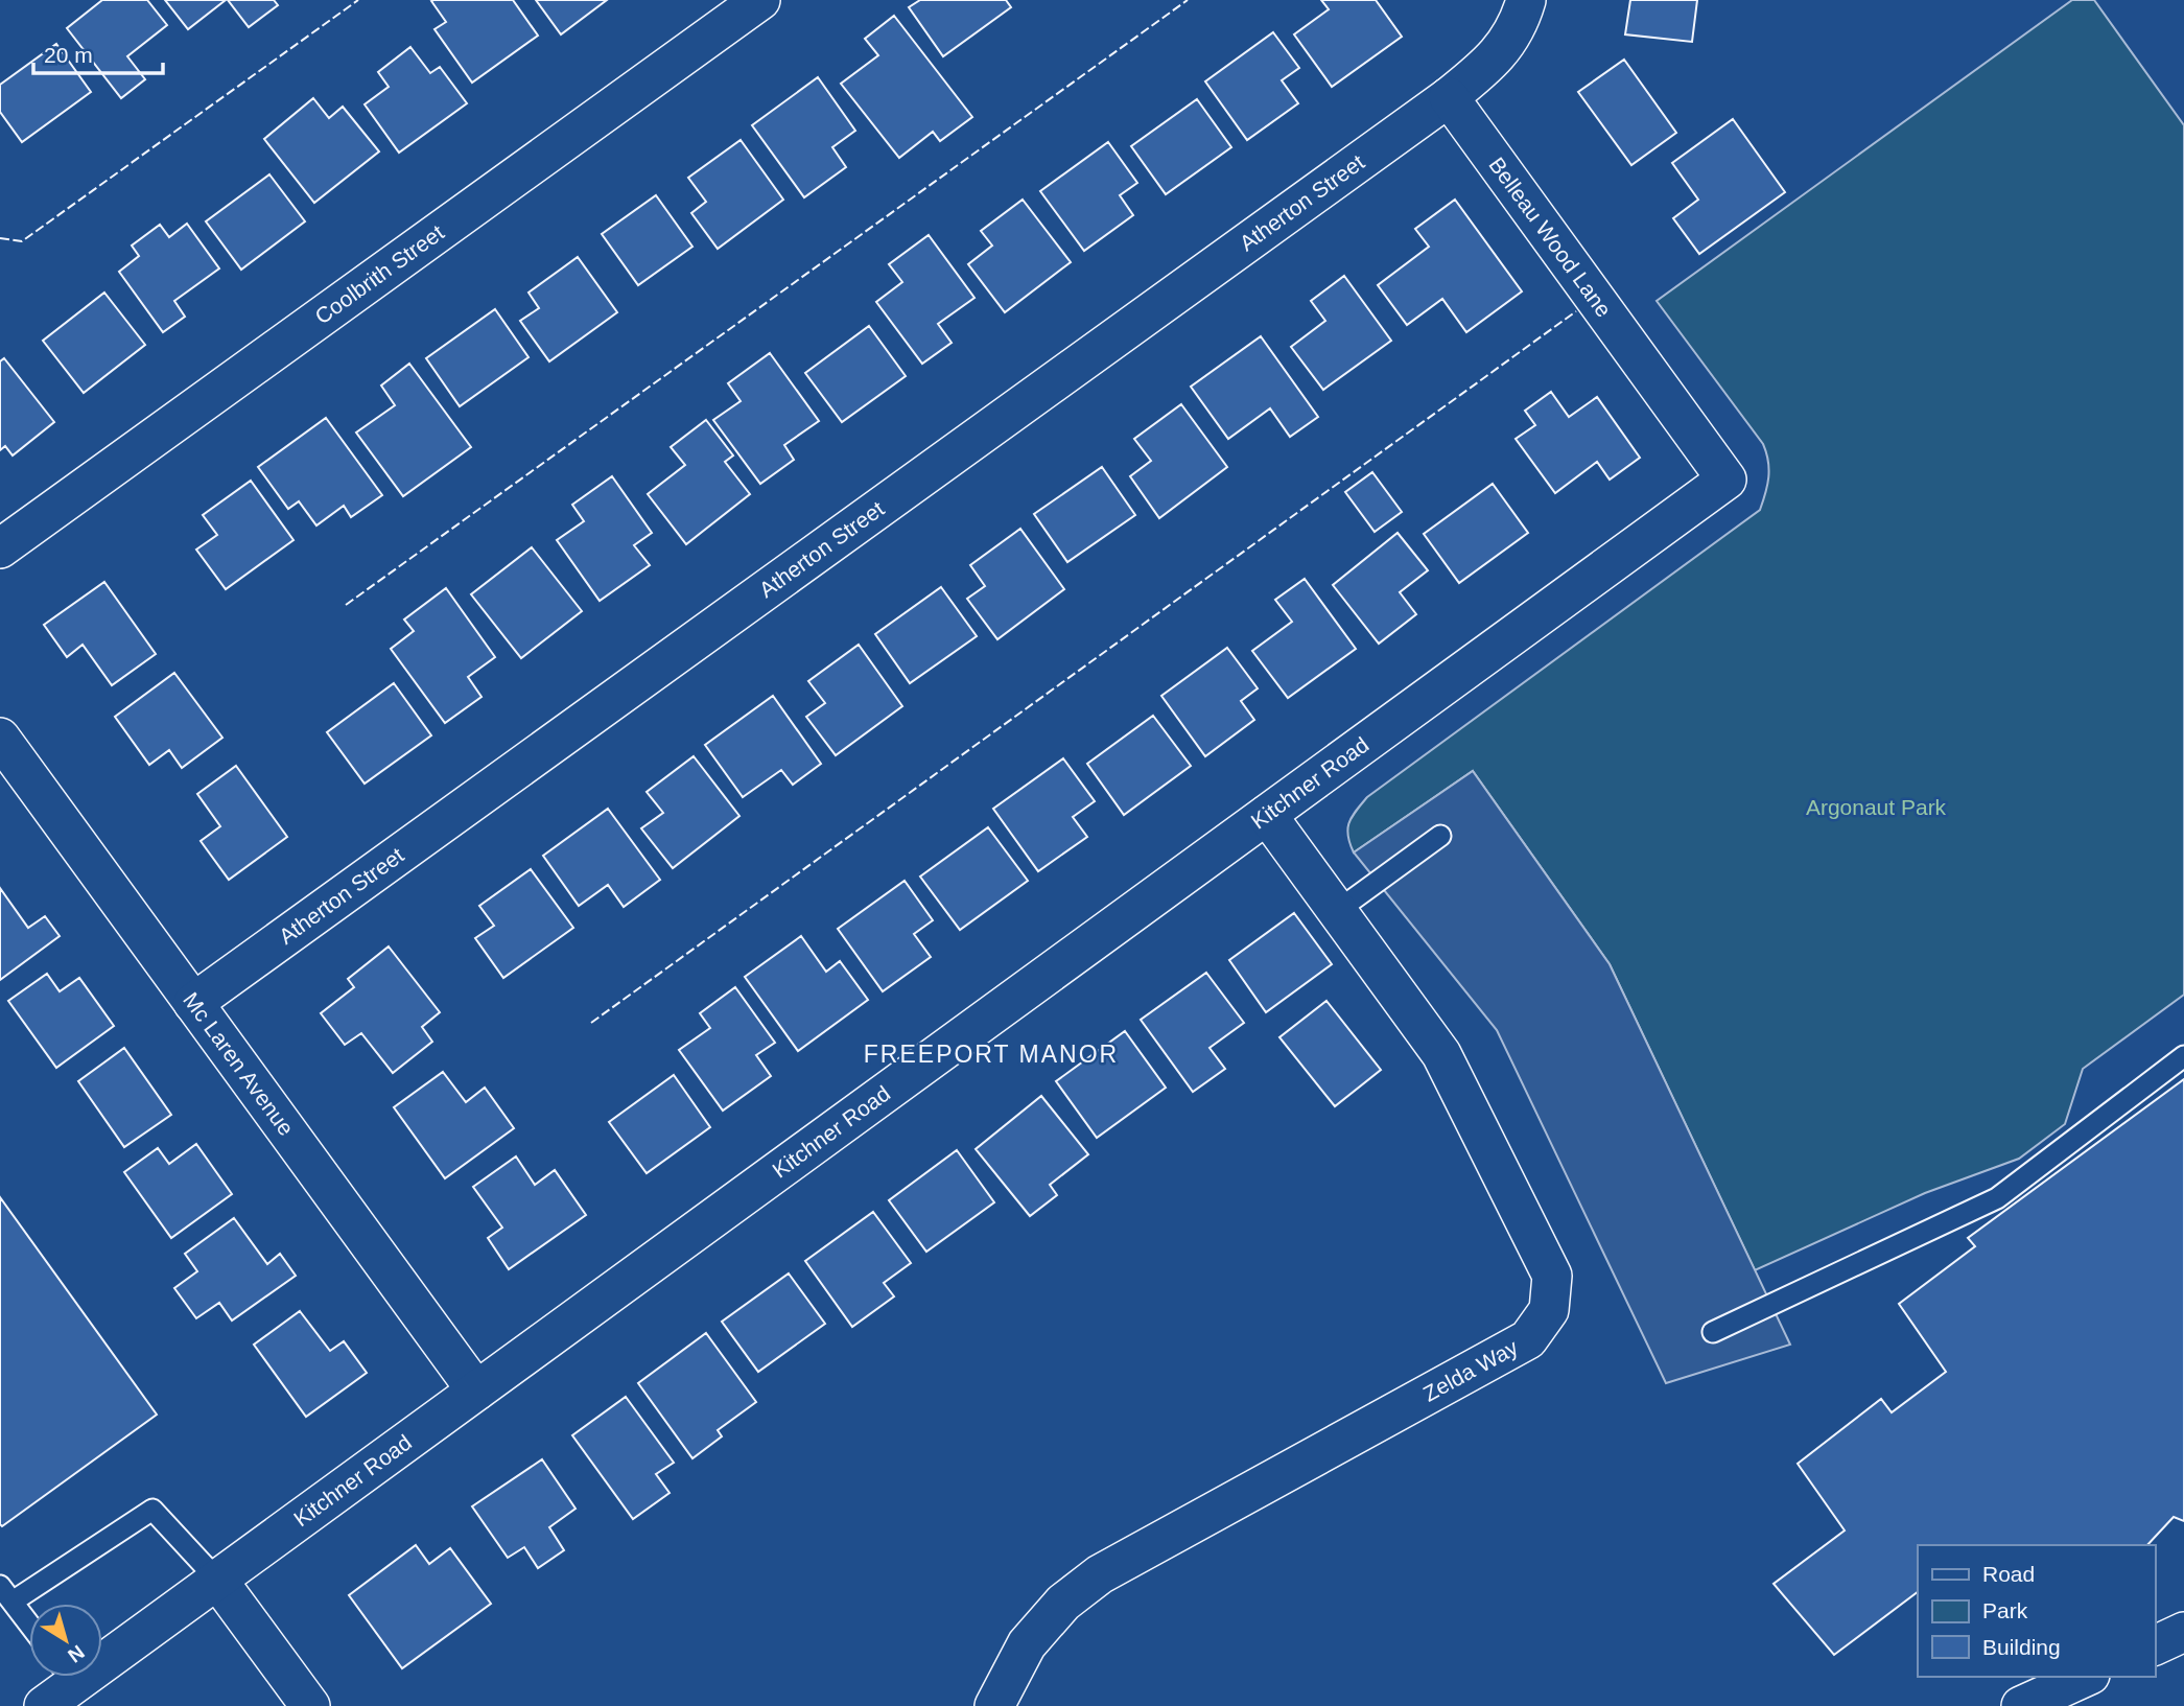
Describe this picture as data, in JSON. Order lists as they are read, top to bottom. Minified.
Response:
{"streets":{"street":["Atherton Street","Belleau Wood Lane","Coolbrith Street","Kitchner Road","Mc Laren Avenue","Zelda Way"]},"crossings":[["Atherton Street","Belleau Wood Lane"],["Atherton Street","Mc Laren Avenue"],["Belleau Wood Lane","Kitchner Road"],["Kitchner Road","Mc Laren Avenue"],["Kitchner Road","Zelda Way"]],"districts":["FREEPORT MANOR"],"parks":["Argonaut Park"],"legend":["Road","Park","Building"],"scale_bar":"20 m","north":"bottom right"}
